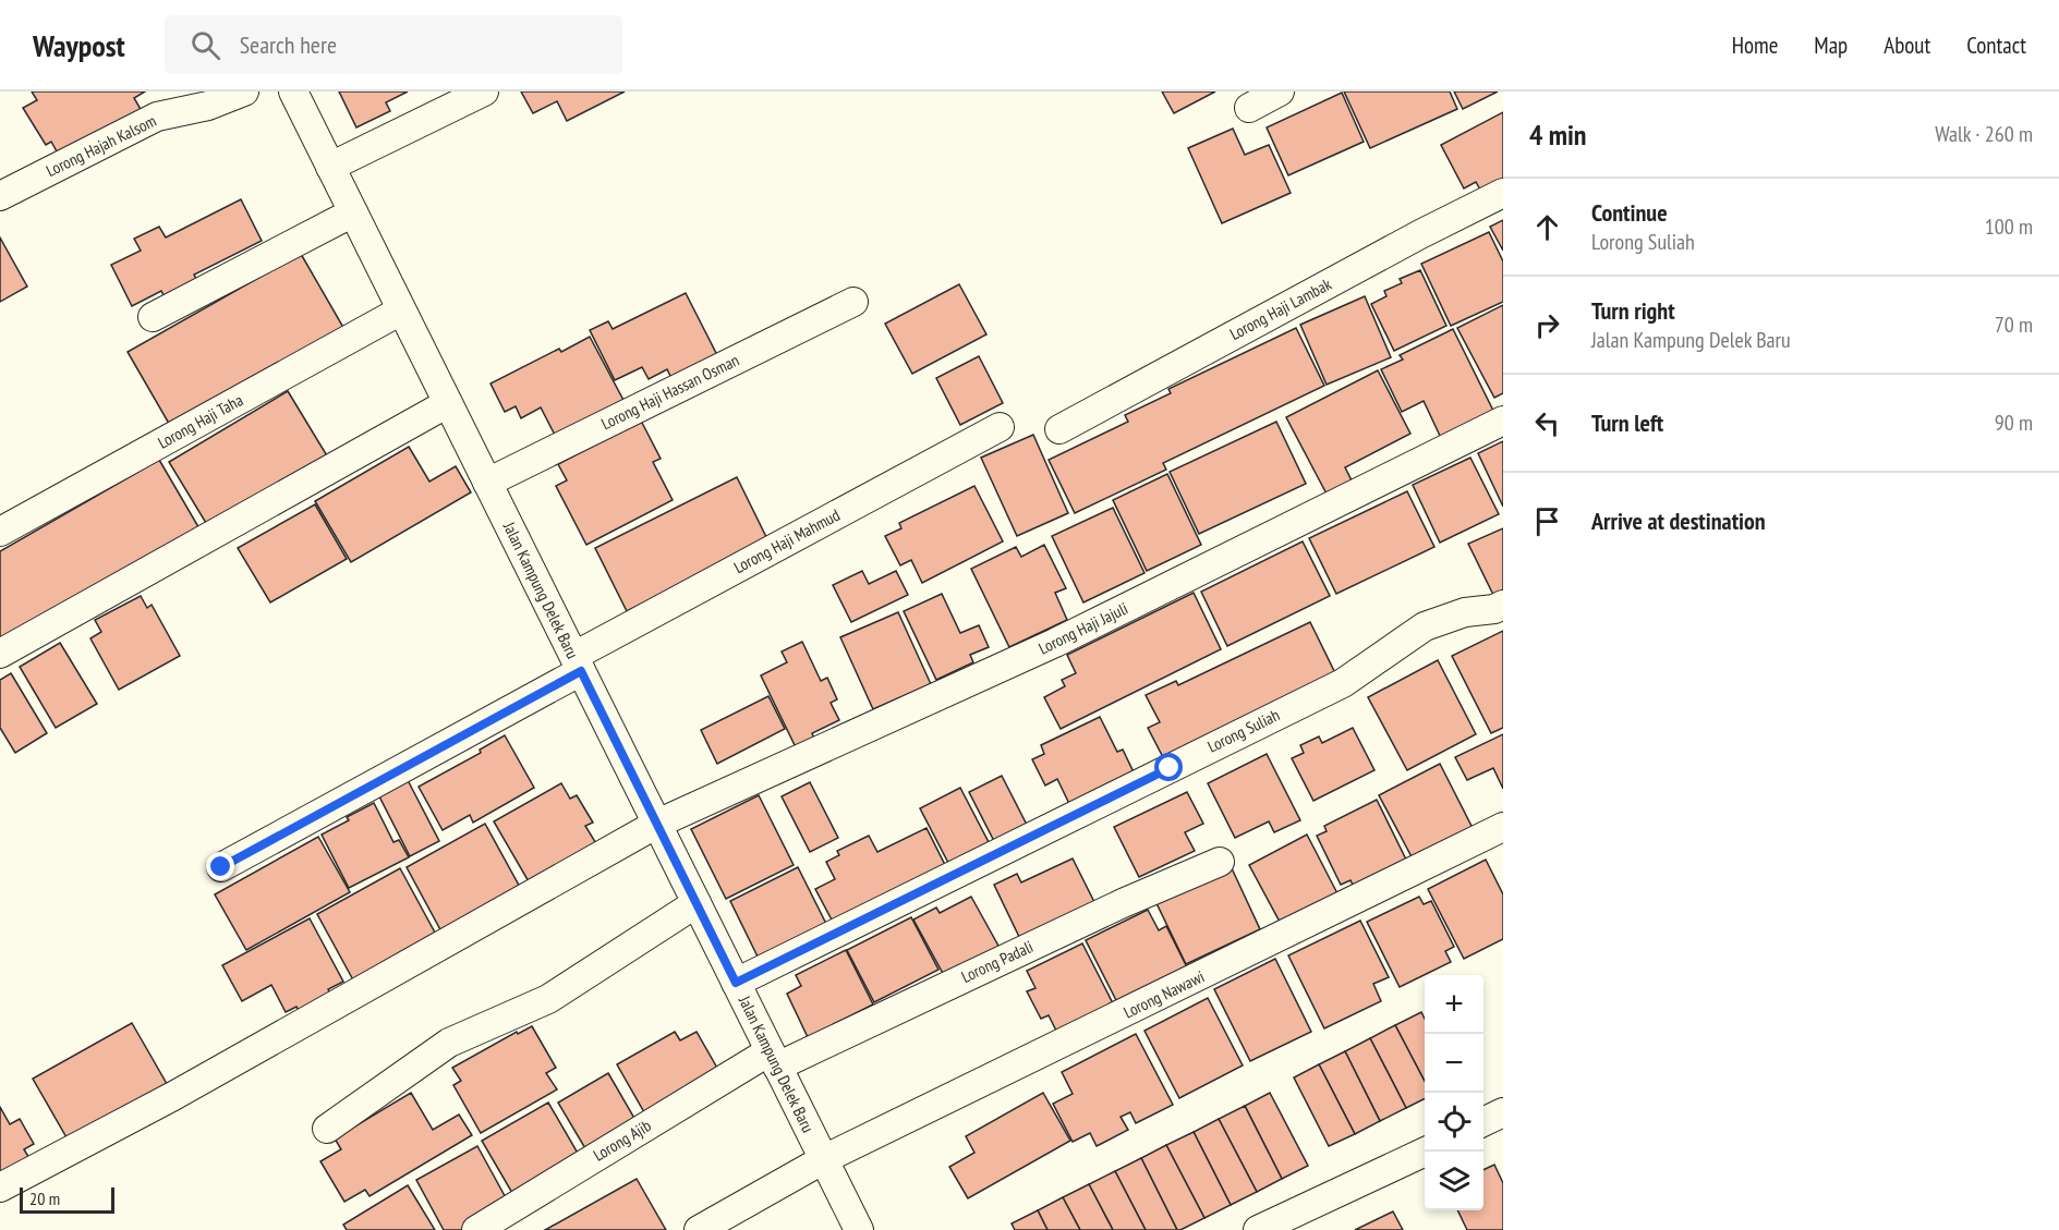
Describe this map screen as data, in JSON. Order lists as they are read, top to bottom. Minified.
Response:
{"streets":{"street":["Lorong Hajah Kalsom","Lorong Haji Lambak","Lorong Haji Hassan Osman","Lorong Haji Taha","Lorong Haji Mahmud","Jalan Kampung Delek Baru","Lorong Haji Jajuli","Lorong Suliah","Lorong Padali","Lorong Nawawi","Lorong Ajib"]},"crossings":[["Lorong Haji Hassan Osman","Jalan Kampung Delek Baru"],["Lorong Haji Taha","Jalan Kampung Delek Baru"],["Lorong Haji Mahmud","Jalan Kampung Delek Baru"],["Jalan Kampung Delek Baru","Lorong Haji Jajuli"],["Jalan Kampung Delek Baru","Lorong Suliah"],["Jalan Kampung Delek Baru","Lorong Padali"],["Jalan Kampung Delek Baru","Lorong Nawawi"],["Jalan Kampung Delek Baru","Lorong Ajib"],["Lorong Padali","Lorong Ajib"]],"scale_bar":"20 m","page":{"header":"Waypost","search":"Search here","nav":["Home","Map","About","Contact"],"heading":["4 min","Walk · 260 m"],"list":[["Continue","Lorong Suliah","100 m"],["Turn right","Jalan Kampung Delek Baru","70 m"],["Turn left","90 m"],"Arrive at destination"],"map_buttons":["+","−"],"scale":"20 m"}}
